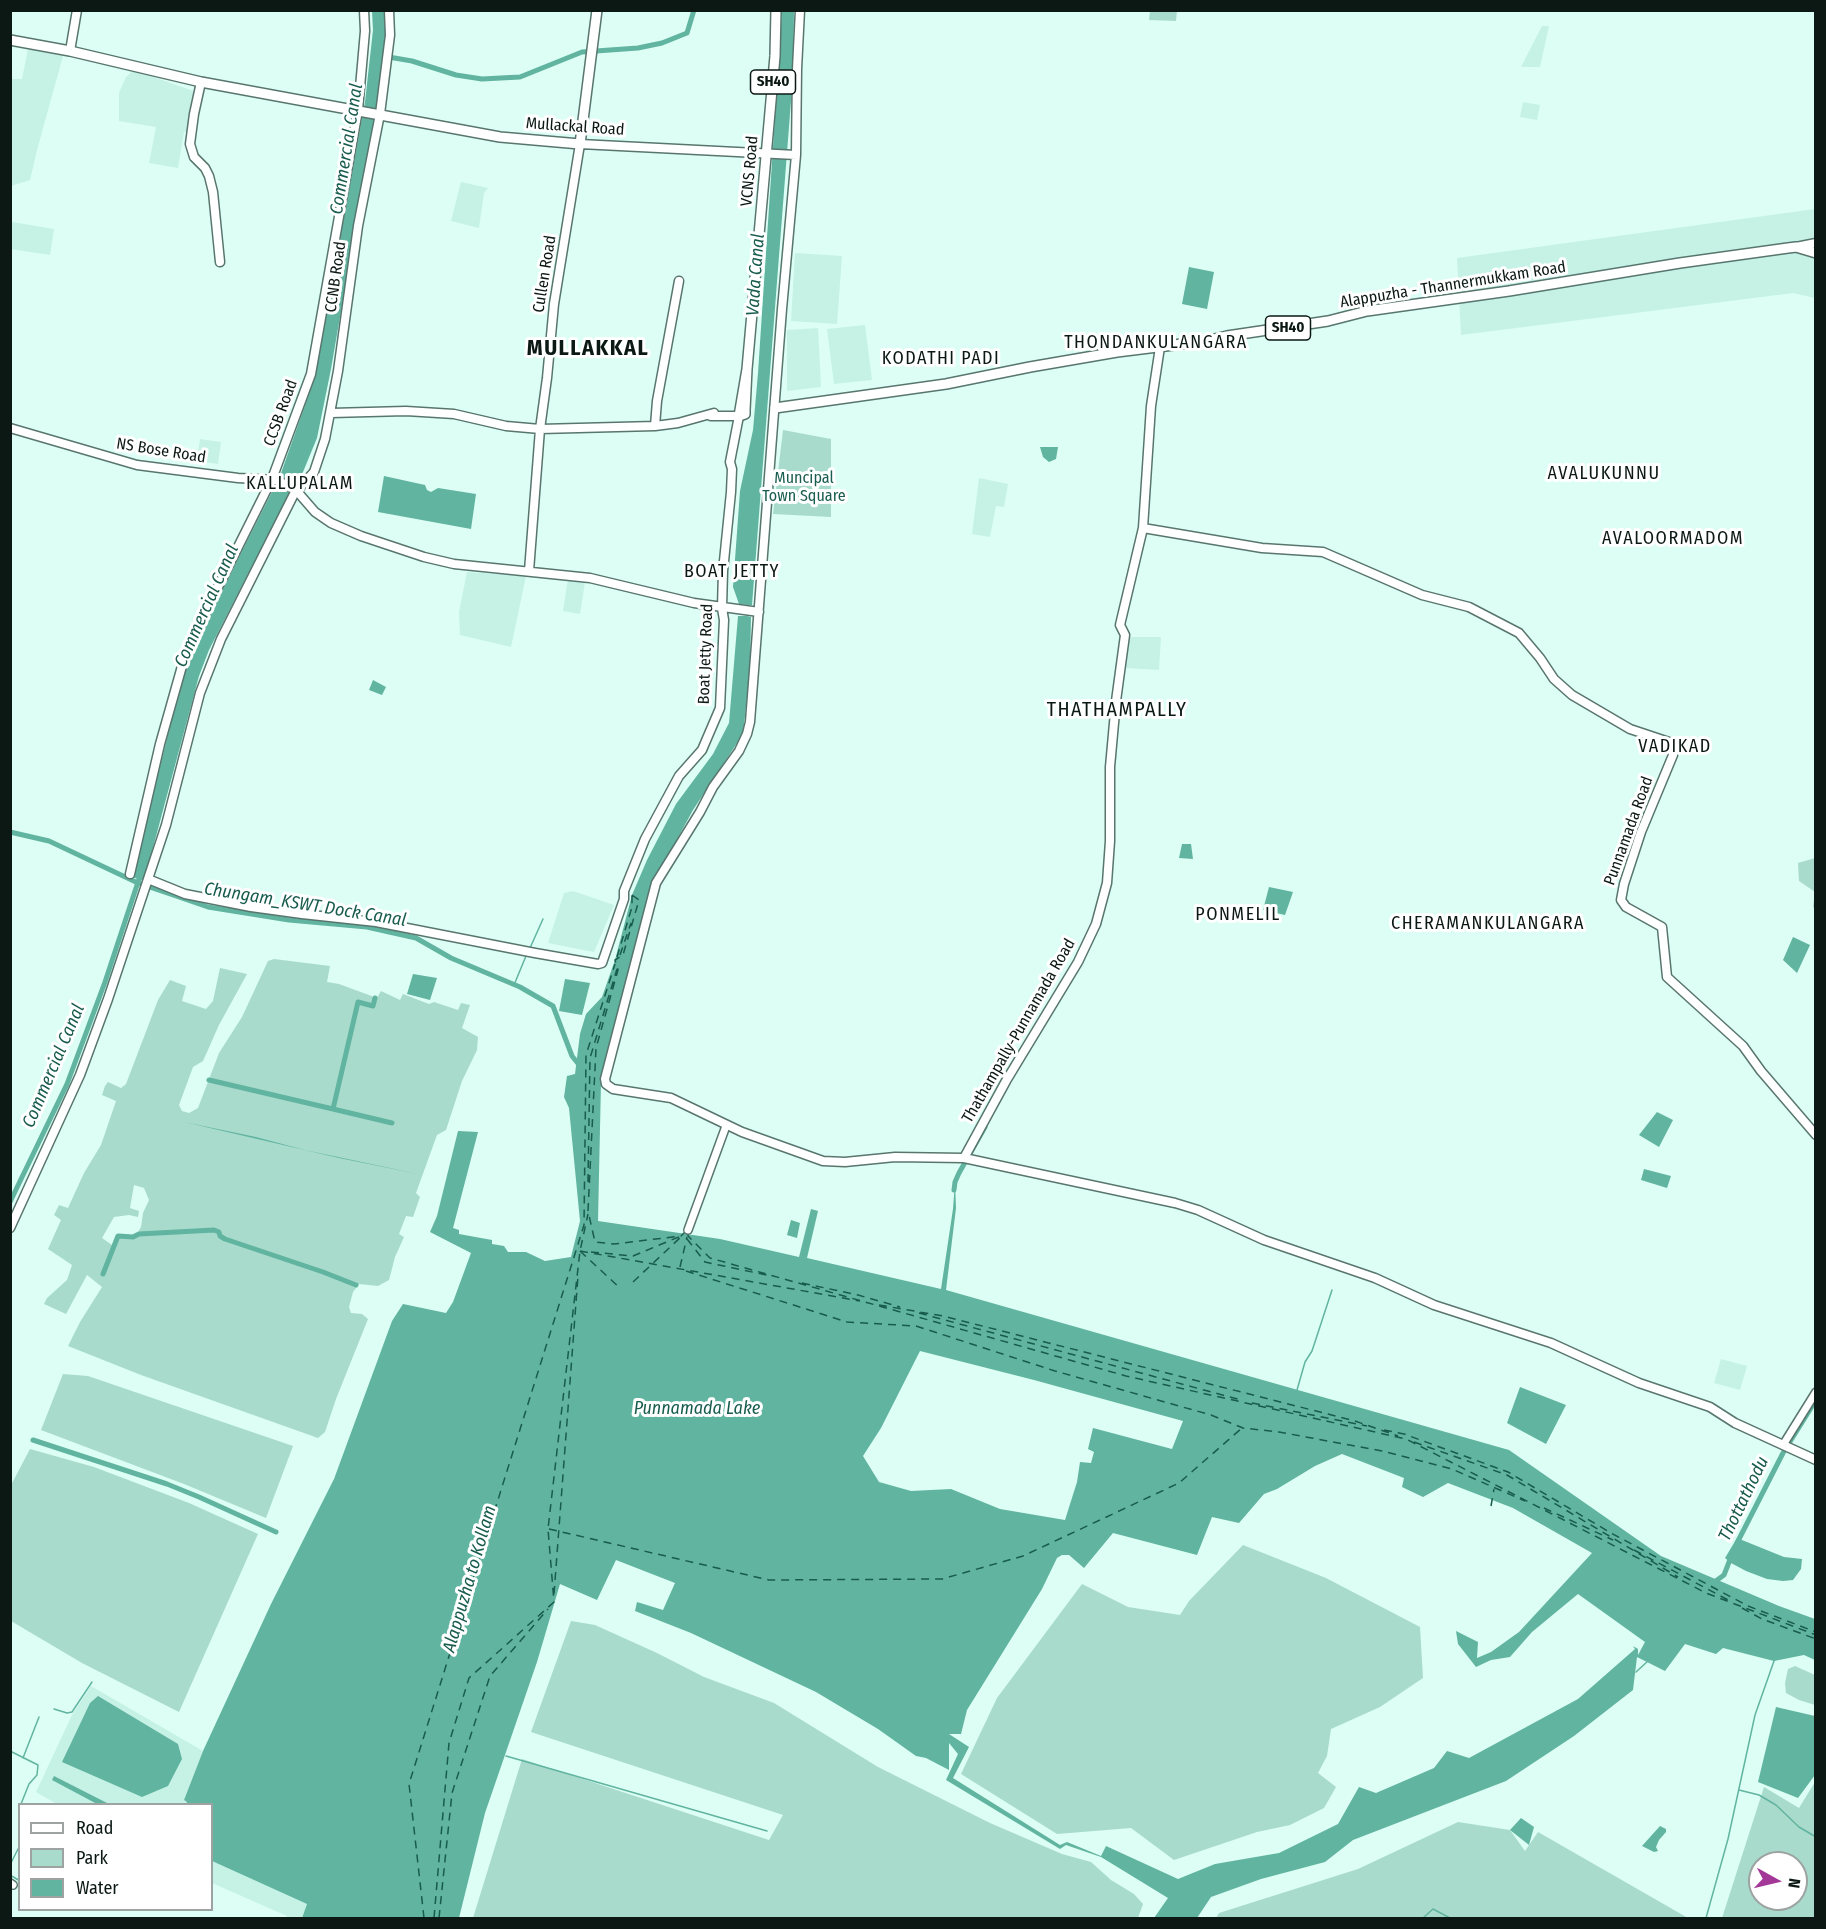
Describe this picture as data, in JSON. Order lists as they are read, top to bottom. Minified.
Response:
{"streets":{"main road":["SH40","Mullackal Road","VCNS Road","Cullen Road","CCNB Road","Alappuzha - Thannermukkam Road","CCSB Road","NS Bose Road","Boat Jetty Road","Punnamada Road","Thathampally-Punnamada Road"]},"crossings":[["Mullackal Road","VCNS Road"],["Mullackal Road","Cullen Road"],["Mullackal Road","CCNB Road"],["Mullackal Road","CCSB Road"],["VCNS Road","Boat Jetty Road"],["CCNB Road","Boat Jetty Road"],["Alappuzha - Thannermukkam Road","Thathampally-Punnamada Road"],["CCSB Road","NS Bose Road"],["Punnamada Road","Thathampally-Punnamada Road"]],"districts":["THONDANKULANGARA","MULLAKKAL","KODATHI PADI","AVALUKUNNU","KALLUPALAM","AVALOORMADOM","BOAT JETTY","THATHAMPALLY","VADIKAD","PONMELIL","CHERAMANKULANGARA"],"water":["Commercial Canal","Vada Canal","Chungam_KSWT Dock Canal","Punnamada Lake","Thottathodu","Alappuzha to Kollam"],"parks":["Muncipal Town Square"],"legend":["Road","Park","Water"],"north":"right"}
